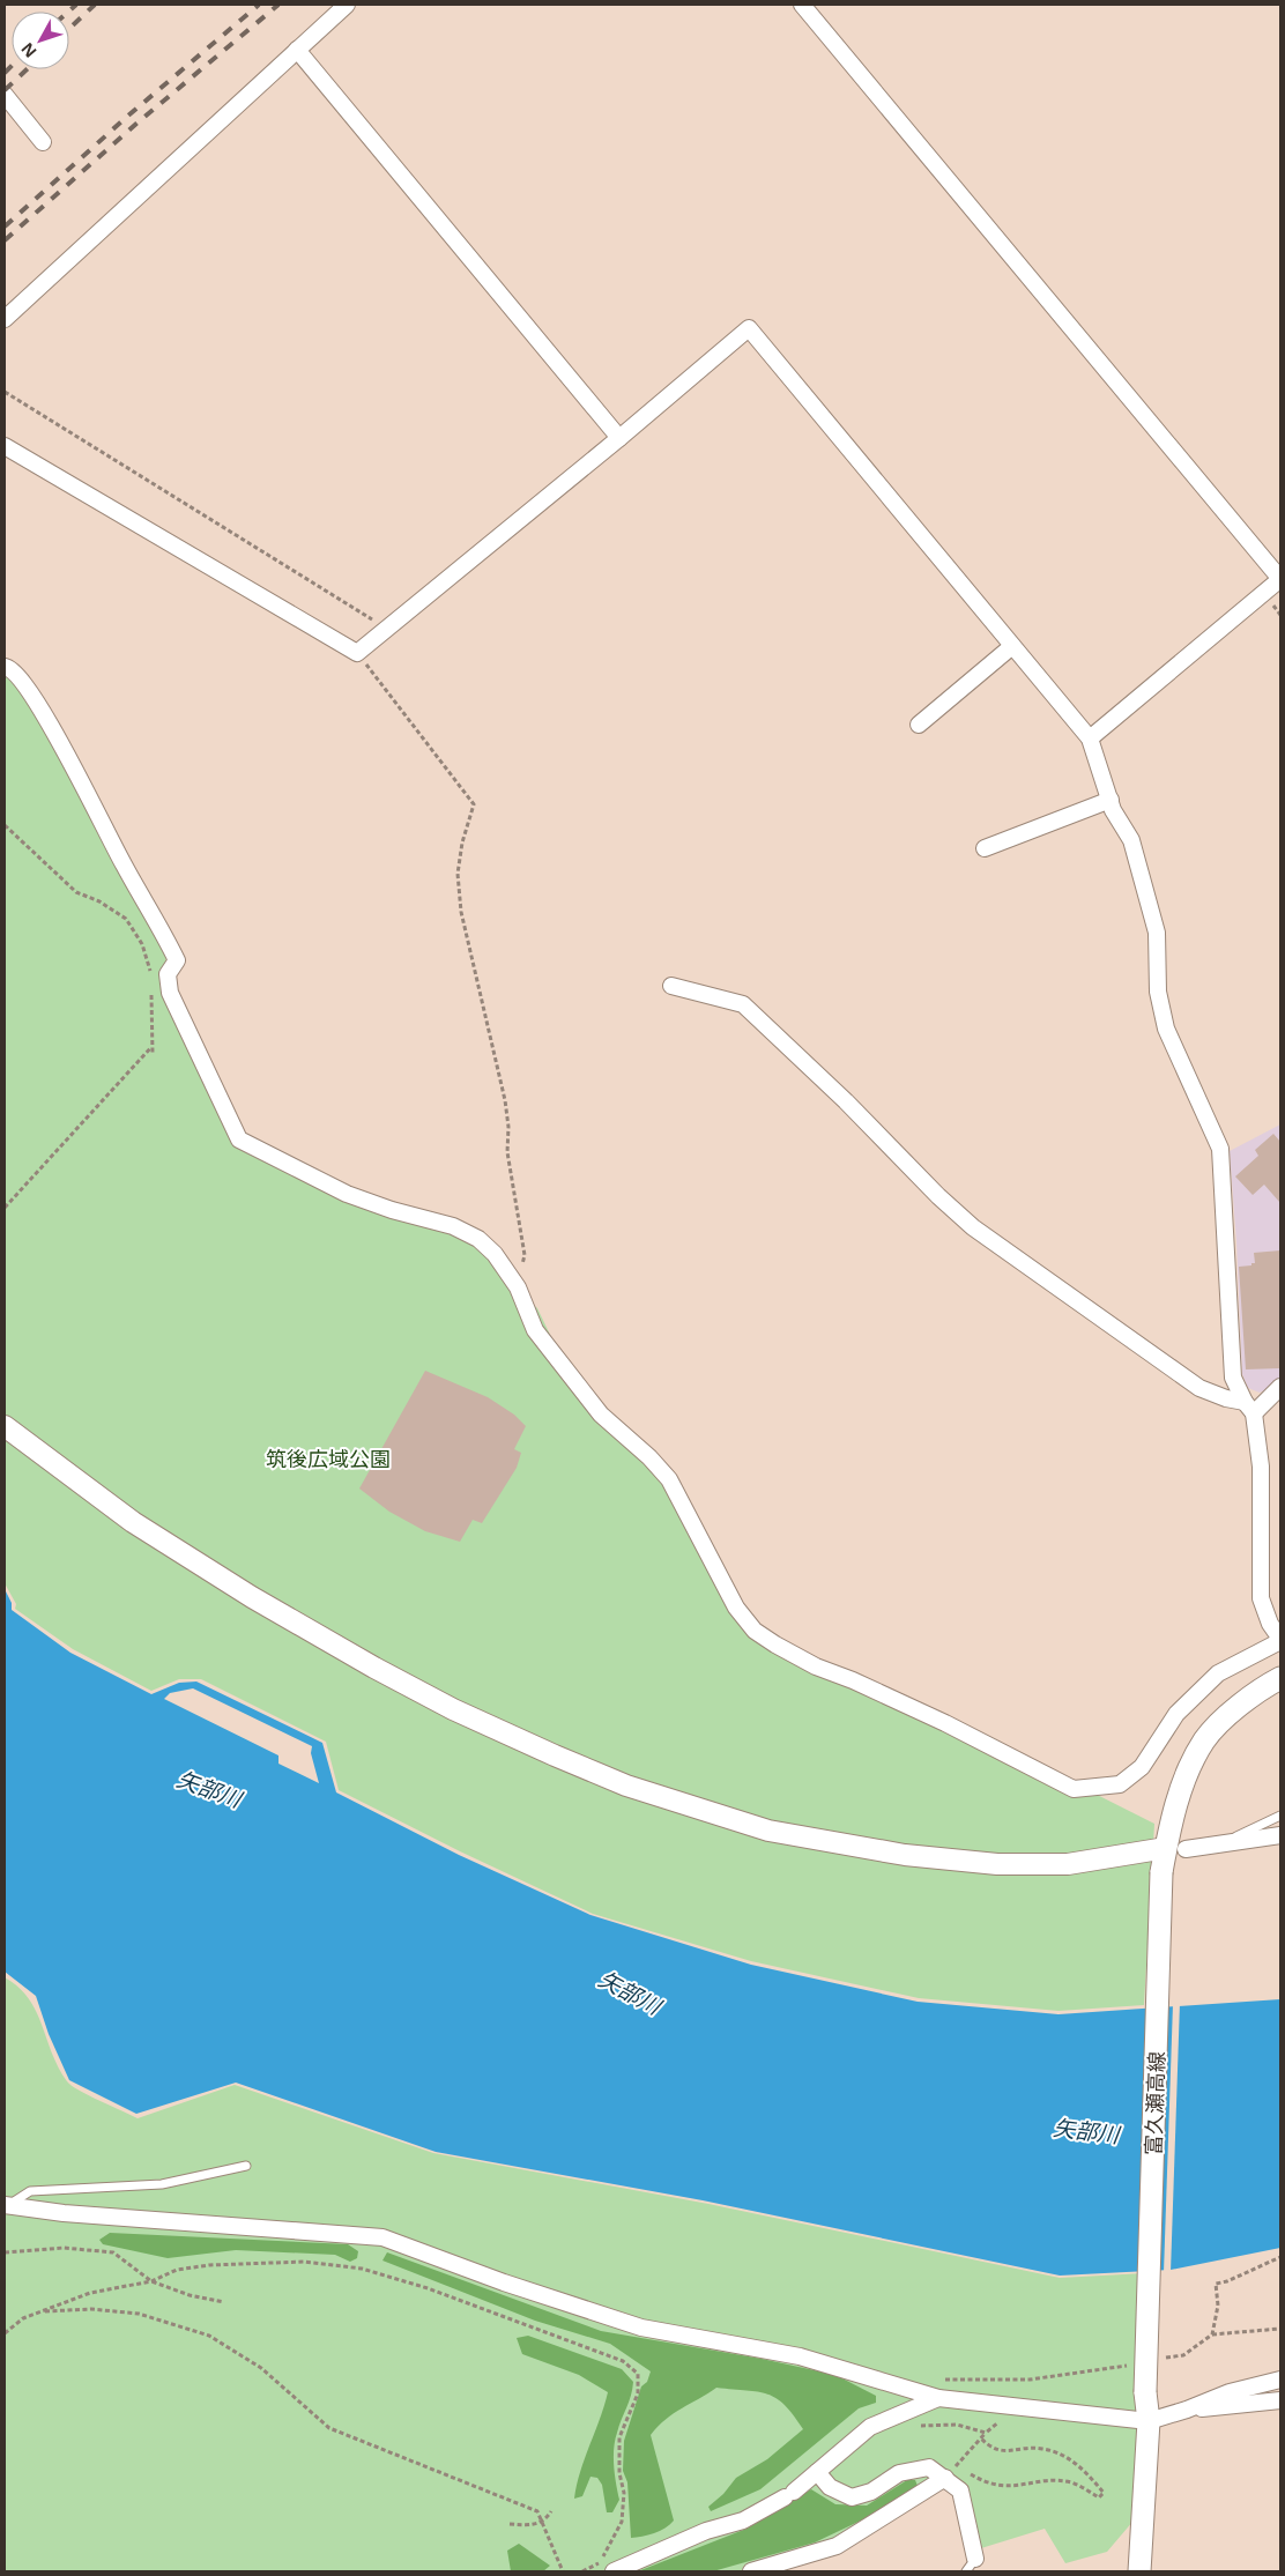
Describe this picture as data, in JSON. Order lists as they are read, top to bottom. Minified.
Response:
{"streets":{"main road":["富久瀬高線"]},"water":["矢部川"],"parks":["筑後広域公園"],"north":"bottom left"}
